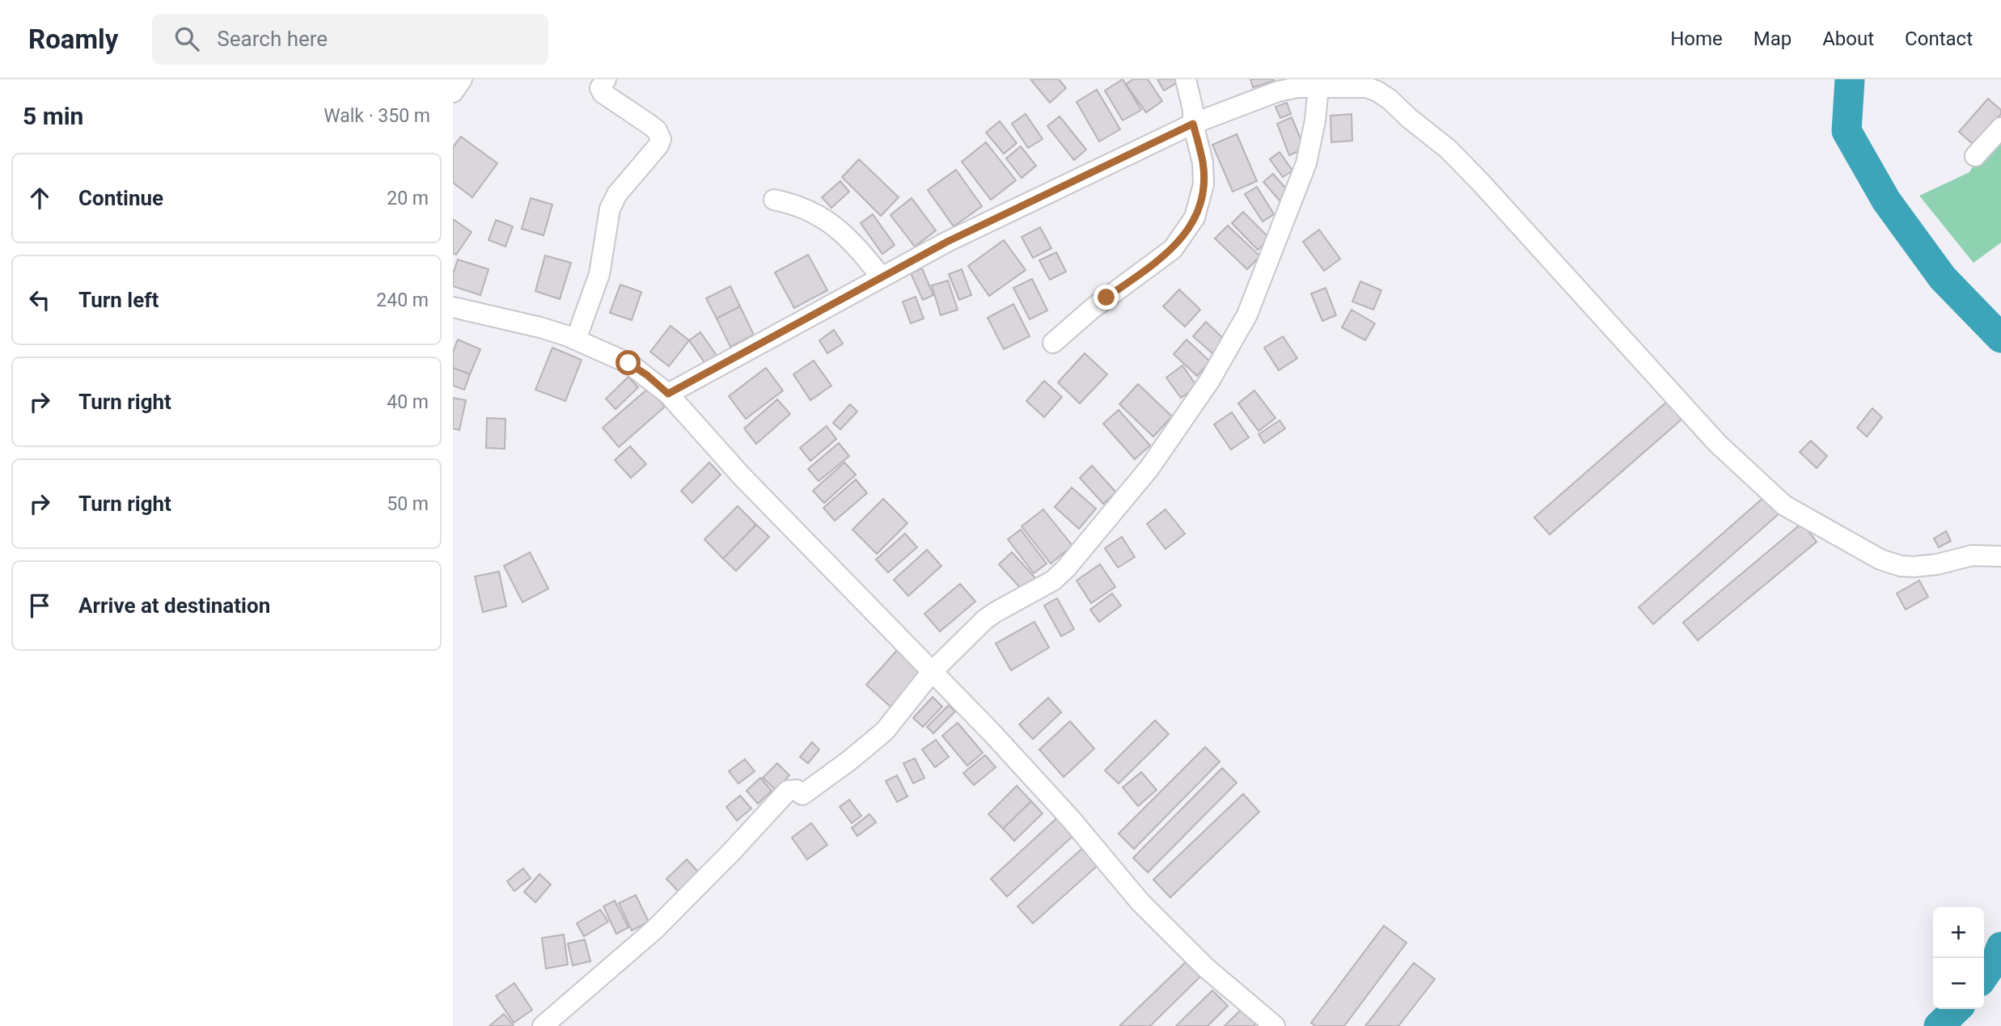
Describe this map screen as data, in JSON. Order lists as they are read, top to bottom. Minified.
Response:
{"page":{"header":"Roamly","search":"Search here","nav":["Home","Map","About","Contact"],"heading":["5 min","Walk · 350 m"],"list":[["Continue","20 m"],["Turn left","240 m"],["Turn right","40 m"],["Turn right","50 m"],"Arrive at destination"],"map_buttons":["+","−"]}}
